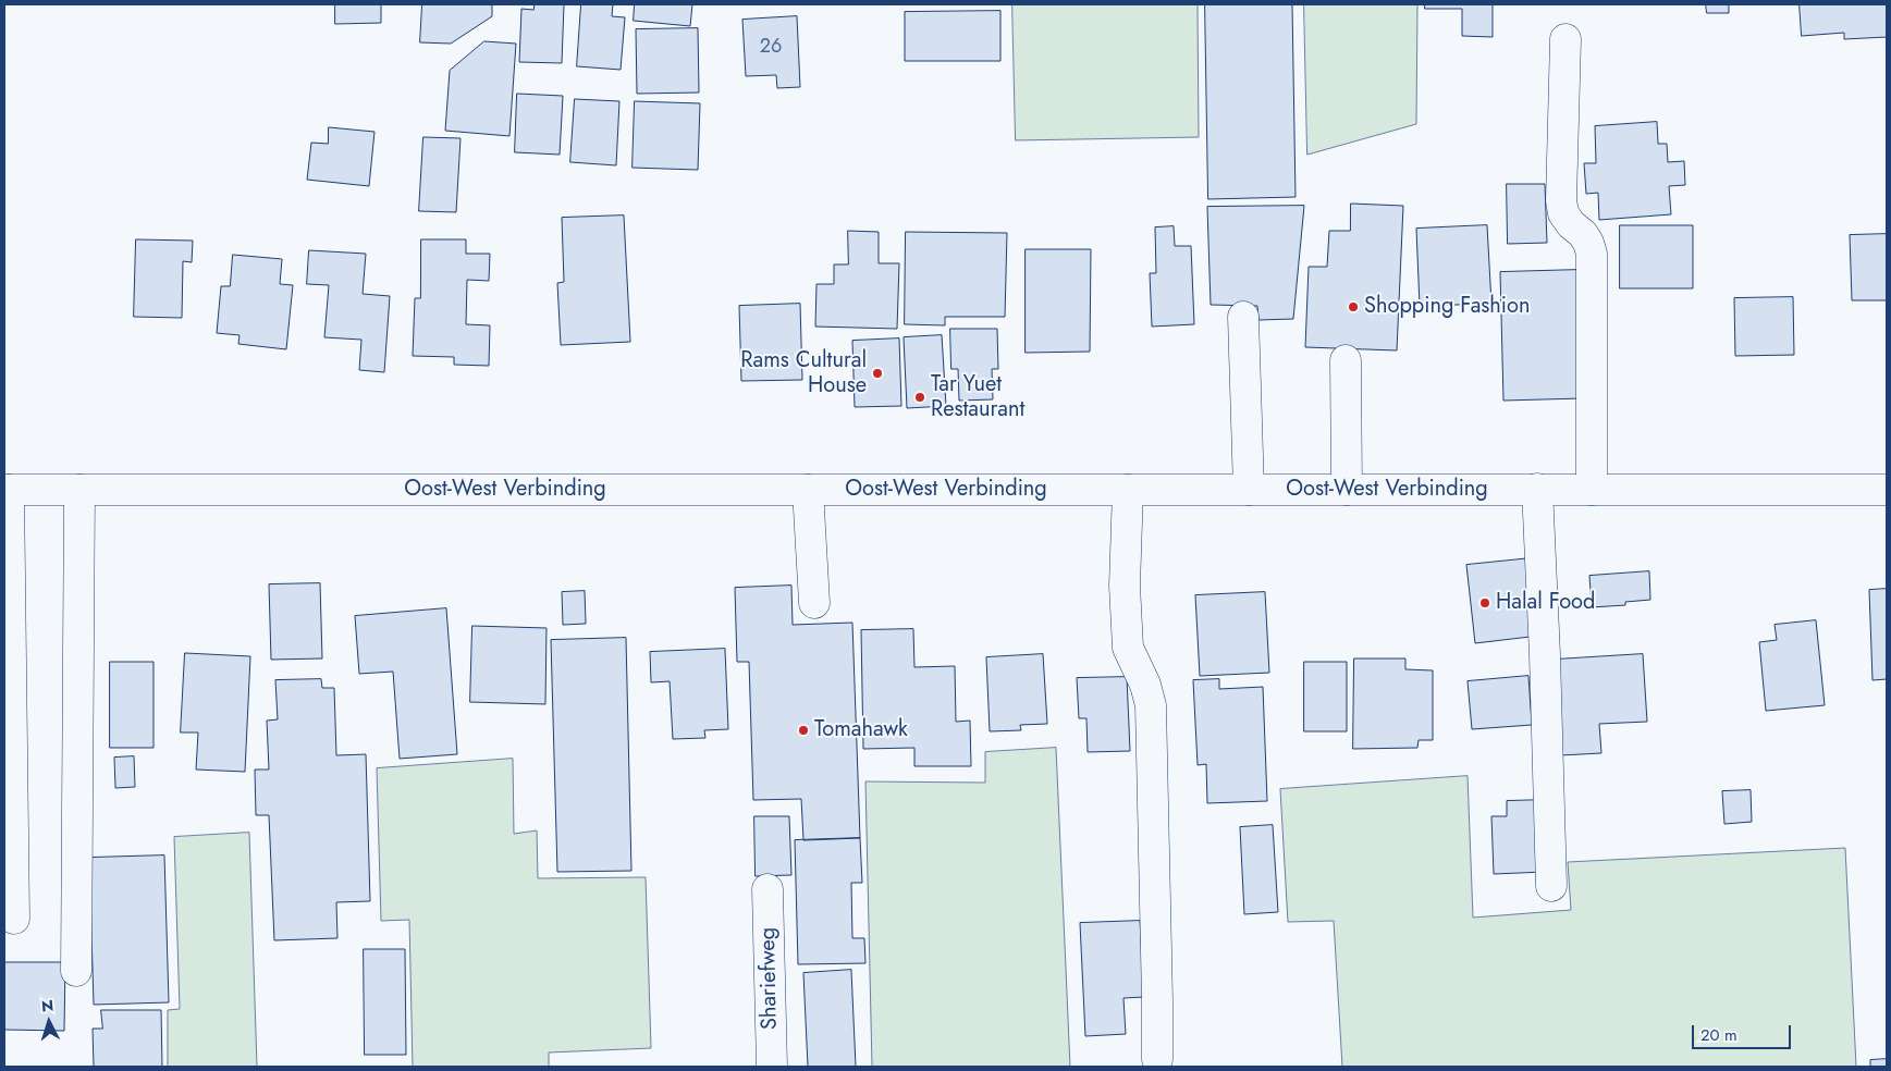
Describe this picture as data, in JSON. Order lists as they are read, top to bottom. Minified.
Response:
{"streets":{"main road":["Oost-West Verbinding","Shariefweg"]},"places":["Shopping Fashion","Rams Cultural House","Tar Yuet Restaurant","Halal Food","Tomahawk"],"house_numbers":["26"],"scale_bar":"20 m","north":"top"}
